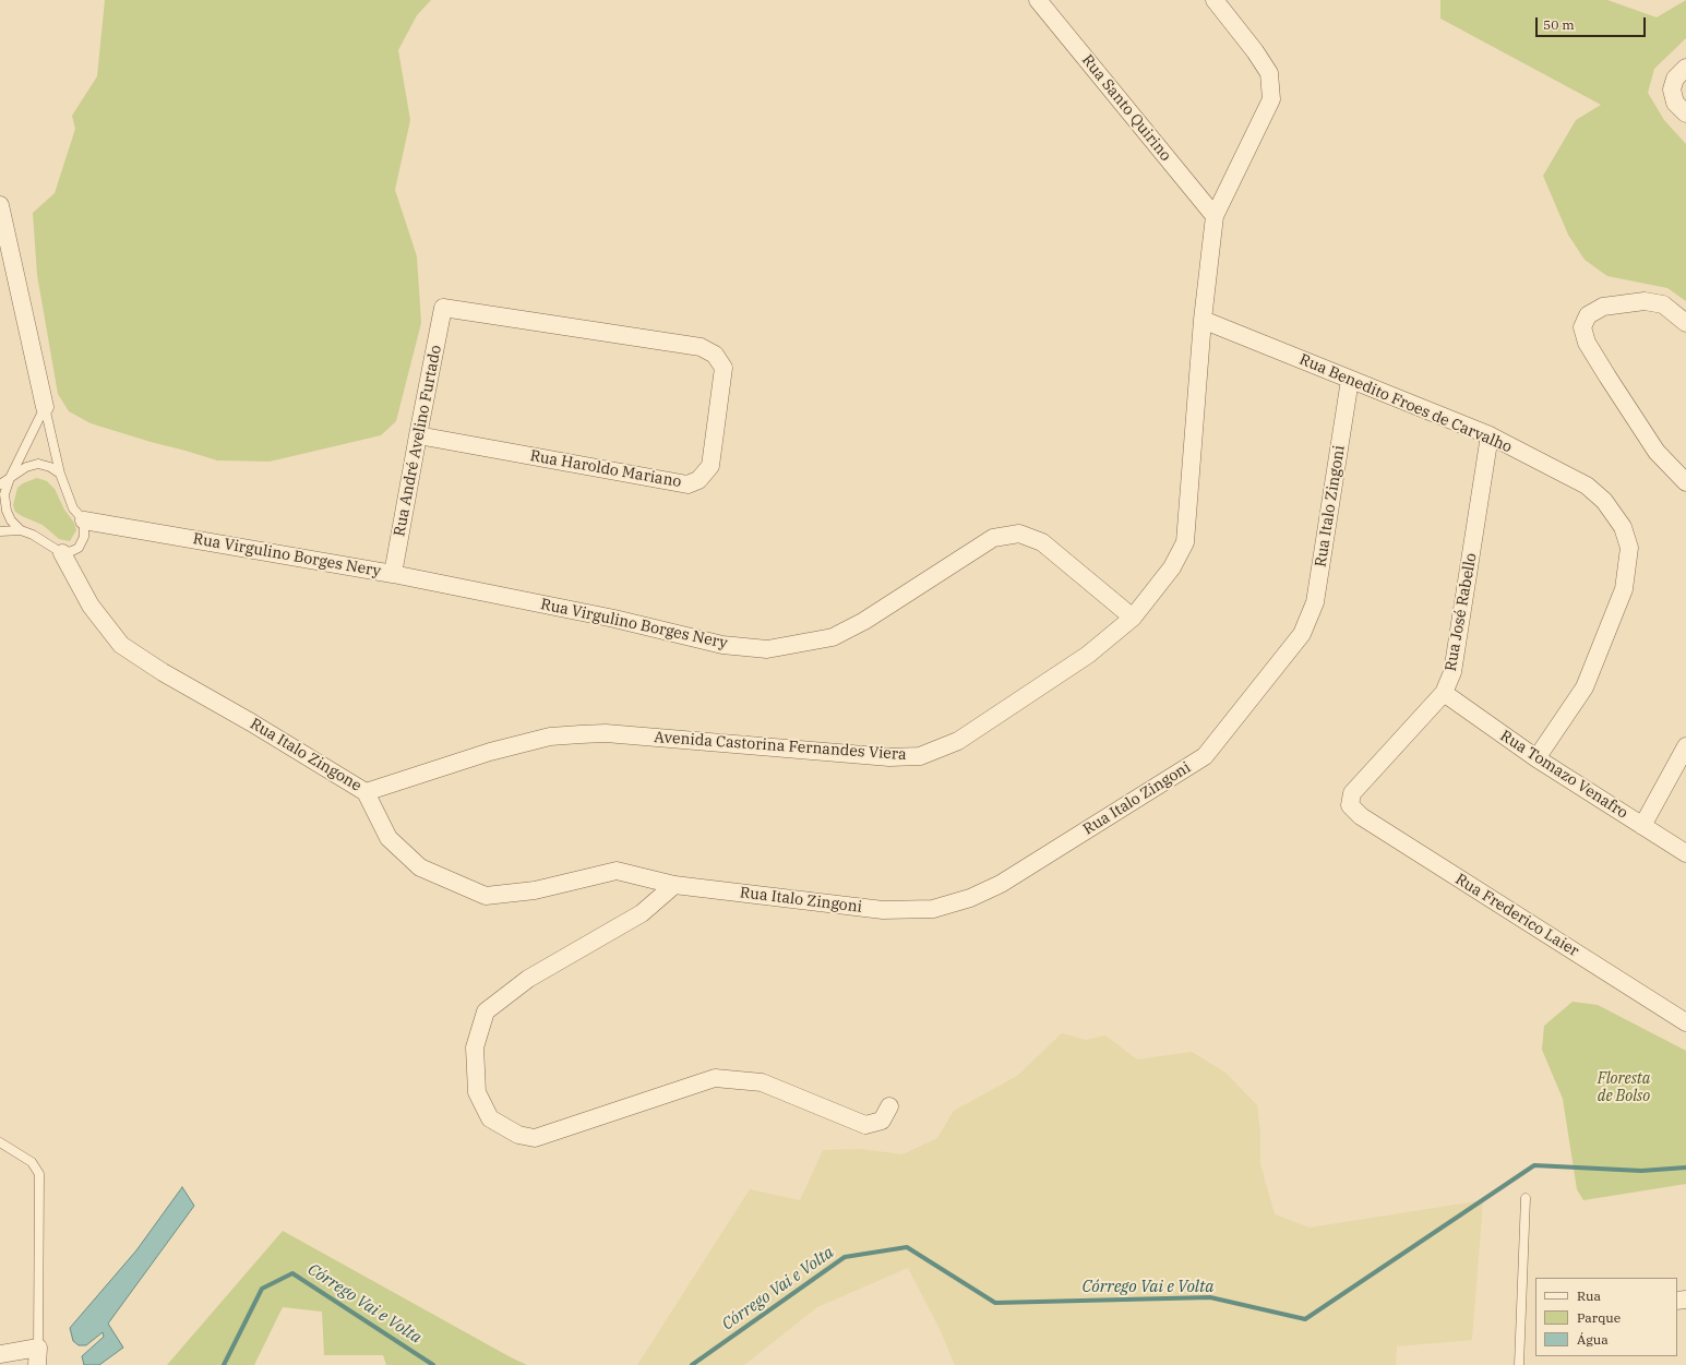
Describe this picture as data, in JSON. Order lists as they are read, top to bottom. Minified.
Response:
{"streets":{"street":["Rua Santo Quirino","Rua Benedito Froes de Carvalho","Rua André Avelino Furtado","Rua Haroldo Mariano","Rua Italo Zingoni","Rua Virgulino Borges Nery","Rua José Rabello","Avenida Castorina Fernandes Viera","Rua Italo Zingone","Rua Tomazo Venafro","Rua Frederico Laier"]},"crossings":[["Rua Santo Quirino","Avenida Castorina Fernandes Viera"],["Rua Benedito Froes de Carvalho","Rua Italo Zingoni"],["Rua Benedito Froes de Carvalho","Rua José Rabello"],["Rua Benedito Froes de Carvalho","Avenida Castorina Fernandes Viera"],["Rua Benedito Froes de Carvalho","Rua Tomazo Venafro"],["Rua André Avelino Furtado","Rua Haroldo Mariano"],["Rua André Avelino Furtado","Rua Virgulino Borges Nery"],["Rua Italo Zingoni","Rua Italo Zingone"],["Rua Virgulino Borges Nery","Avenida Castorina Fernandes Viera"],["Rua Virgulino Borges Nery","Rua Italo Zingone"],["Rua José Rabello","Rua Tomazo Venafro"],["Rua José Rabello","Rua Frederico Laier"],["Avenida Castorina Fernandes Viera","Rua Italo Zingone"]],"water":["Córrego Vai e Volta"],"parks":["Floresta de Bolso"],"legend":["Rua","Parque","Água"],"scale_bar":"50 m"}
